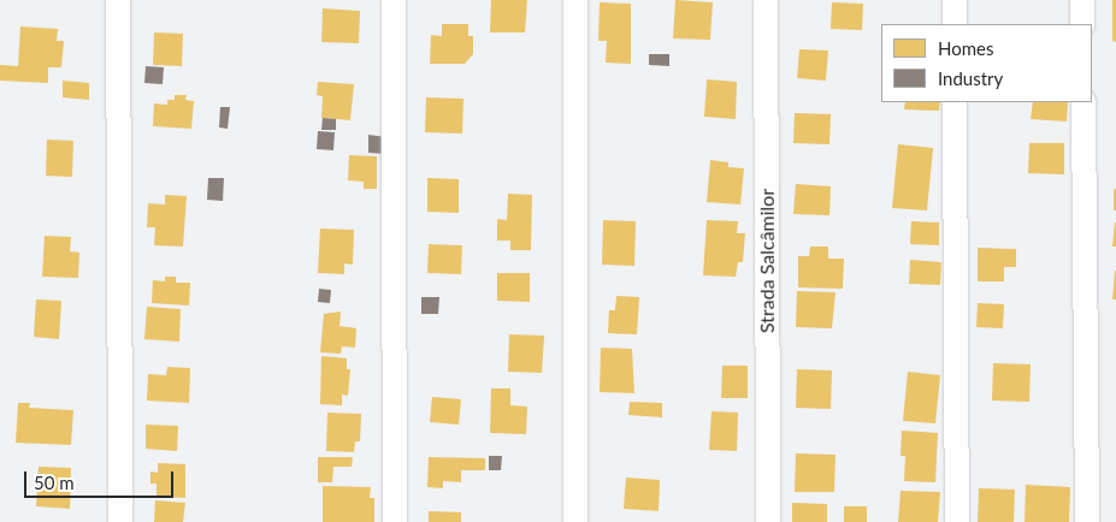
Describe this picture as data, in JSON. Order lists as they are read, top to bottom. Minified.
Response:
{"streets":{"street":["Strada Salcâmilor"]},"legend":["Homes","Industry"],"scale_bar":"50 m"}
